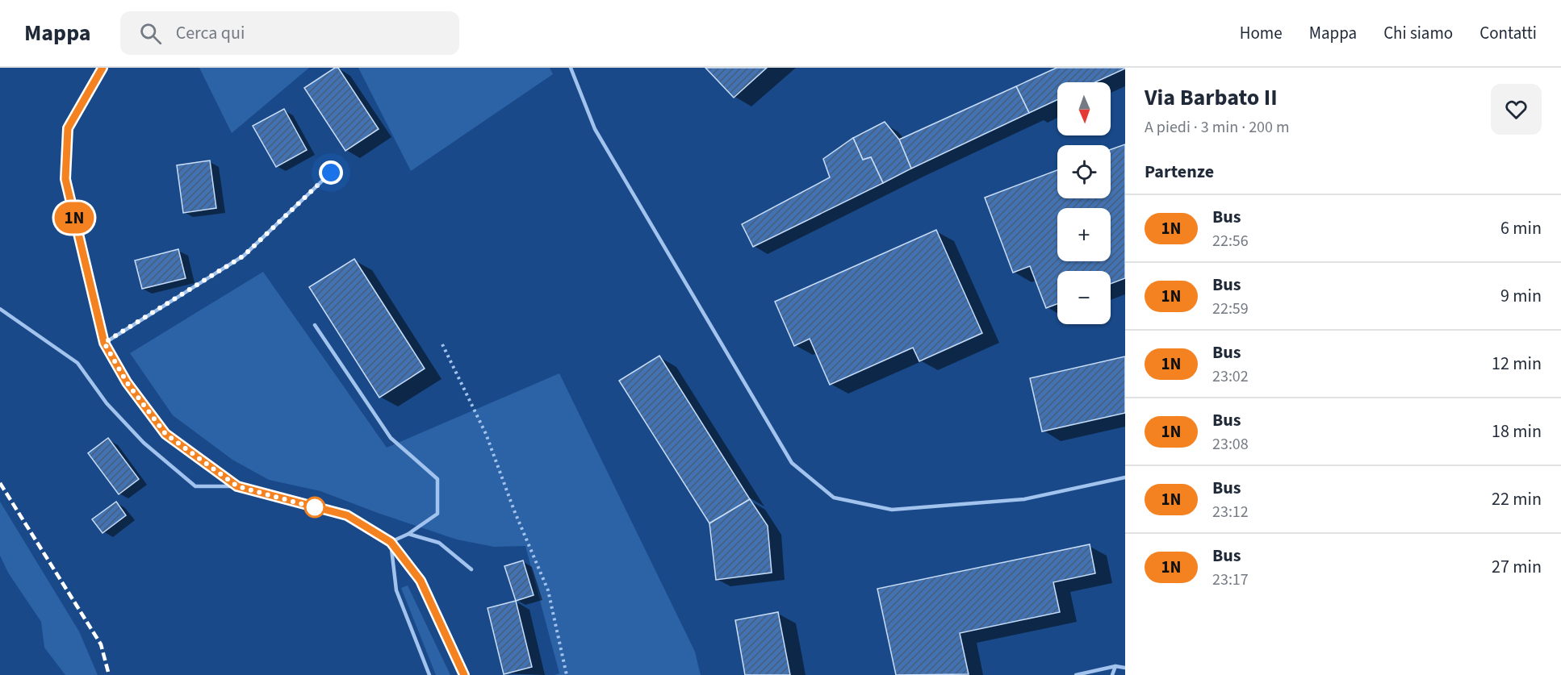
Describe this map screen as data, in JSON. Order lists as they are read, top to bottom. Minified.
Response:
{"lines":["bus line 1N"],"north":"bottom","page":{"header":"Mappa","search":"Cerca qui","nav":["Home","Mappa","Chi siamo","Contatti"],"on_map":"1N","heading":[["Via Barbato II","A piedi · 3 min · 200 m"],"Partenze"],"map_buttons":["+","−"],"list":[{"mark":"1N","name":"Bus","note":"22:56","value":"6 min"},{"mark":"1N","name":"Bus","note":"22:59","value":"9 min"},{"mark":"1N","name":"Bus","note":"23:02","value":"12 min"},{"mark":"1N","name":"Bus","note":"23:08","value":"18 min"},{"mark":"1N","name":"Bus","note":"23:12","value":"22 min"},{"mark":"1N","name":"Bus","note":"23:17","value":"27 min"}]}}
